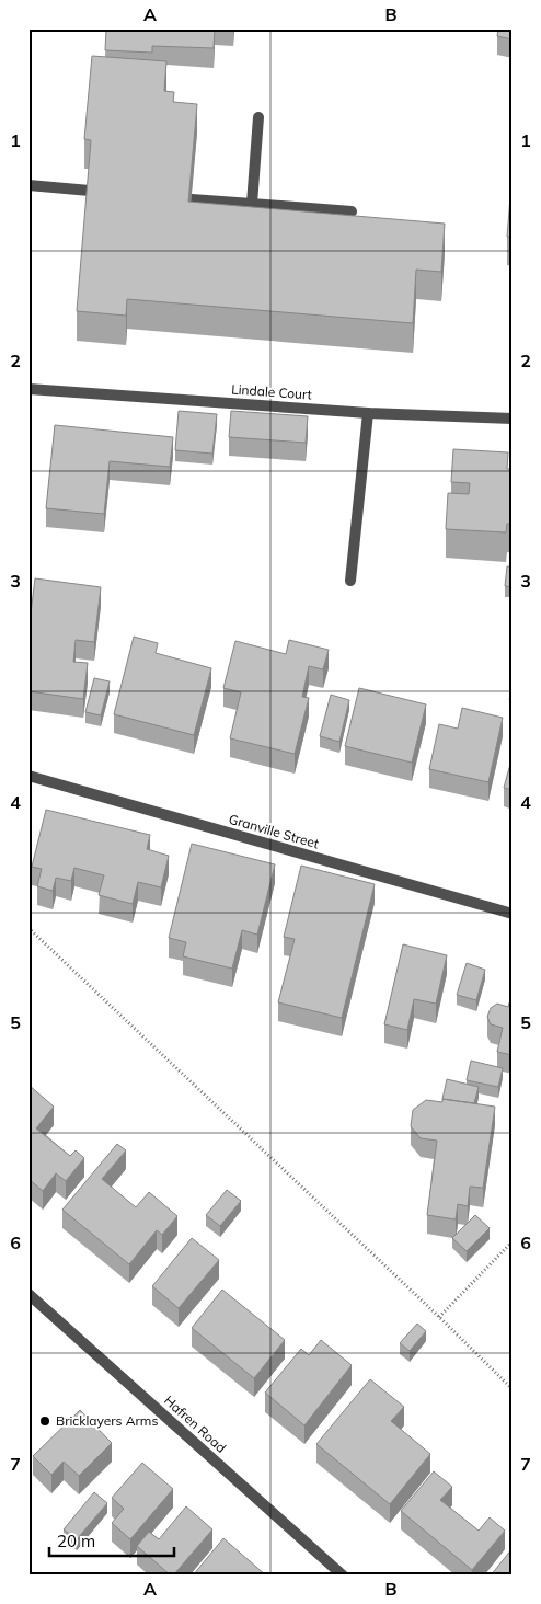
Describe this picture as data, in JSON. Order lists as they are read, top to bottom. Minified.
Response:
{"streets":{"street":["Lindale Court","Granville Street","Hafren Road"]},"places":["Bricklayers Arms"],"scale_bar":"20 m","grid":{"columns":["A","B"],"rows":["1","2","3","4","5","6","7"]}}
